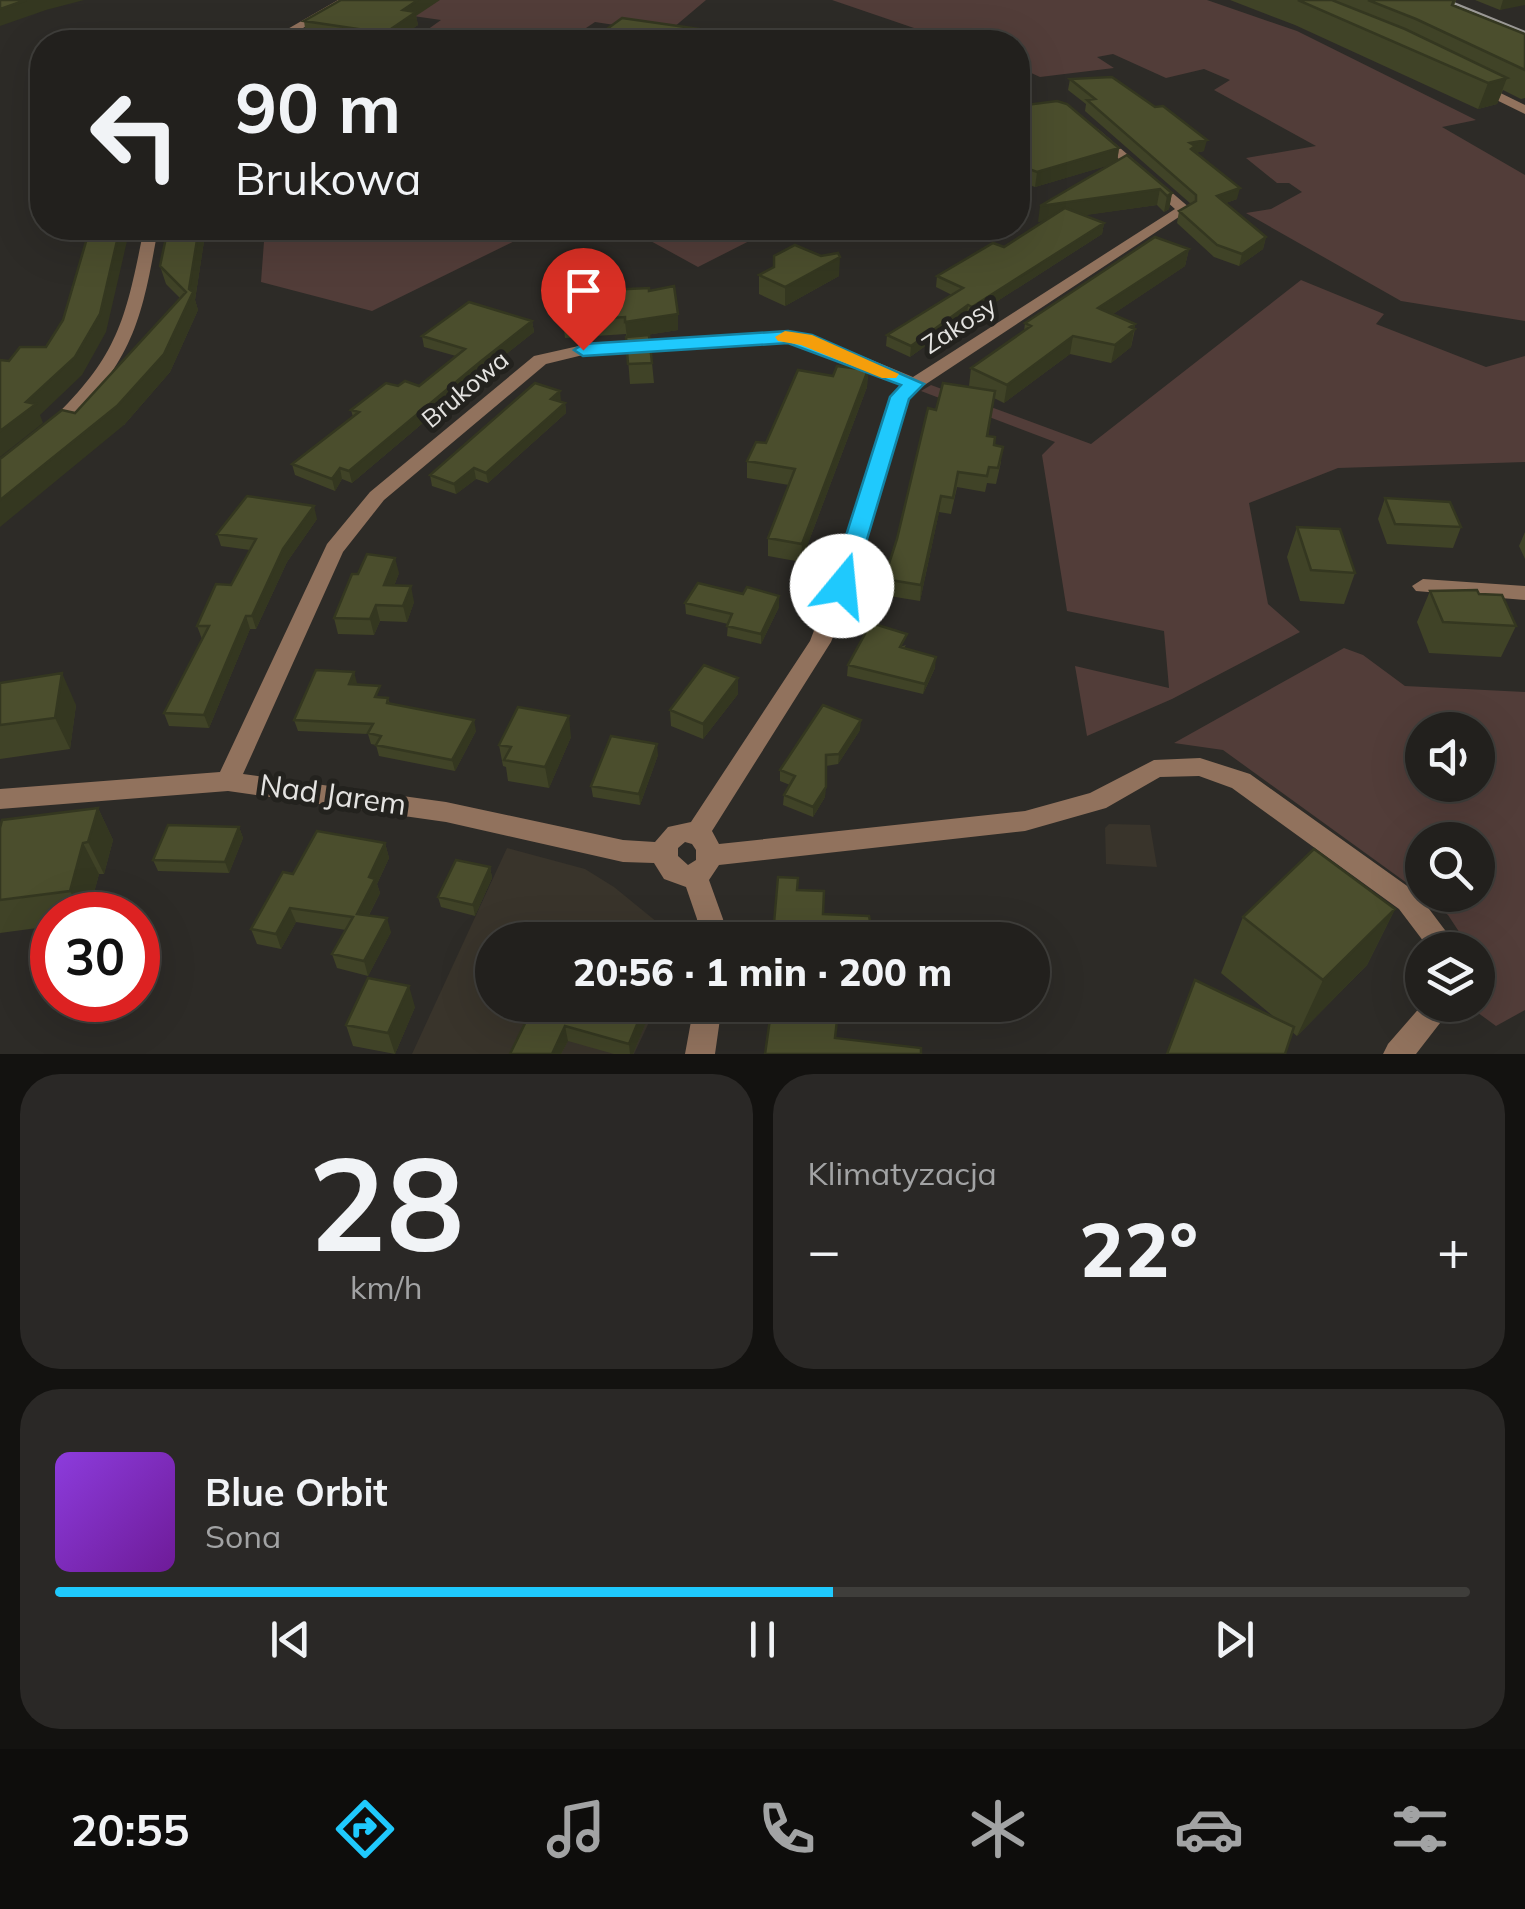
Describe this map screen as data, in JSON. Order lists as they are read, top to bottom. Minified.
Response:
{"streets":{"street":["Zakosy","Brukowa","Nad Jarem"]},"crossings":[["Zakosy","Brukowa"],["Brukowa","Nad Jarem"]],"page":{"turn":["90 m","Brukowa"],"limit":"30","trip":"20:56 · 1 min · 200 m","tile":[["28","km/h"],"Klimatyzacja"],"heat":["−","22°","+"],"song":["Blue Orbit","Sona"],"tabs":"20:55"}}
